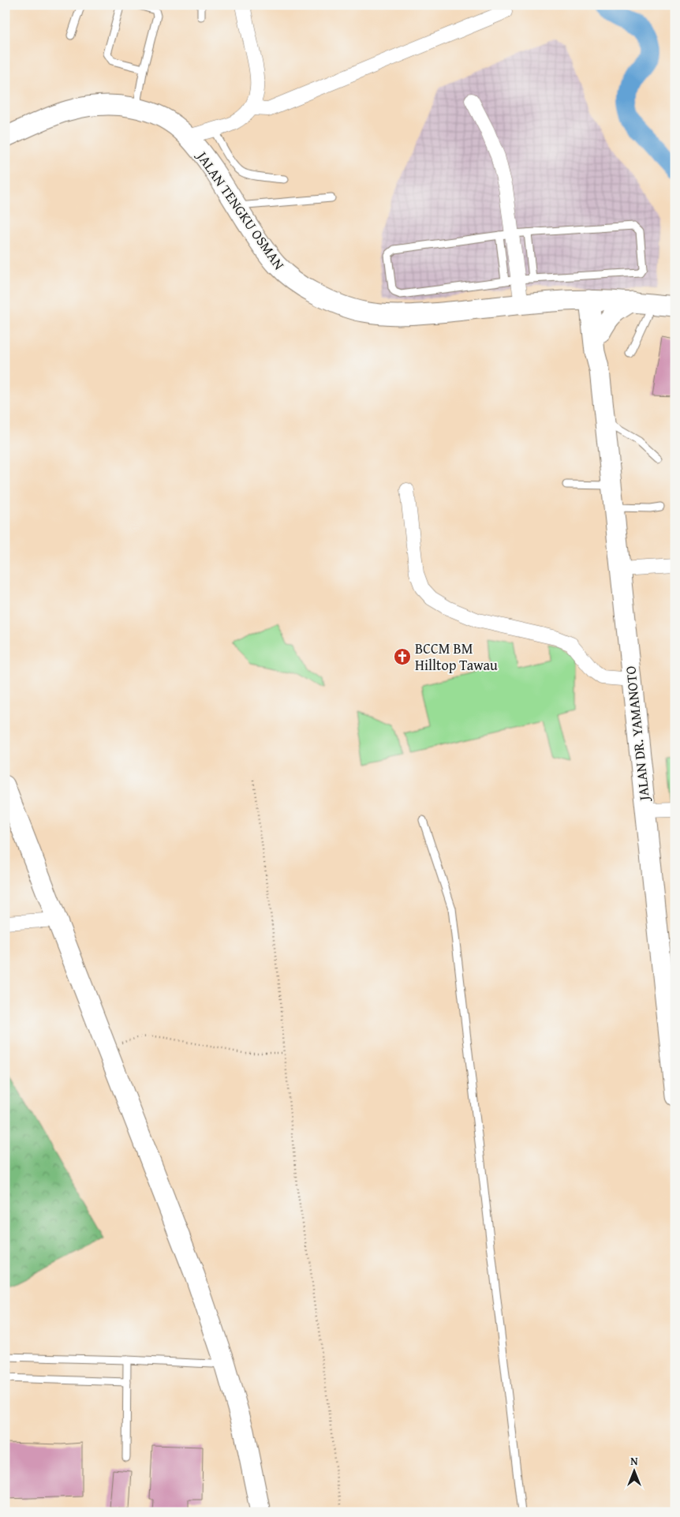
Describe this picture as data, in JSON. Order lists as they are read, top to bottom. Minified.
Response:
{"streets":{"main road":["JALAN TENGKU OSMAN","JALAN DR. YAMANOTO"]},"crossings":[["JALAN TENGKU OSMAN","JALAN DR. YAMANOTO"]],"places":{"church":["BCCM BM Hilltop Tawau"]},"north":"top"}
